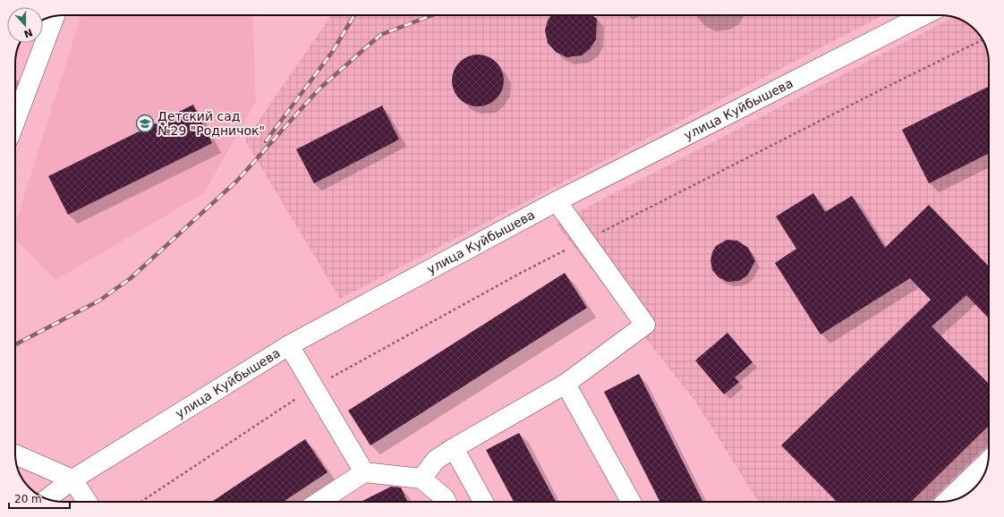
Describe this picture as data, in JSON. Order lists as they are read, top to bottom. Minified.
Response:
{"streets":{"main road":["улица Куйбышева"]},"places":{"school or university":["Детский сад №29 \"Родничок\""]},"scale_bar":"20 m","north":"bottom"}
